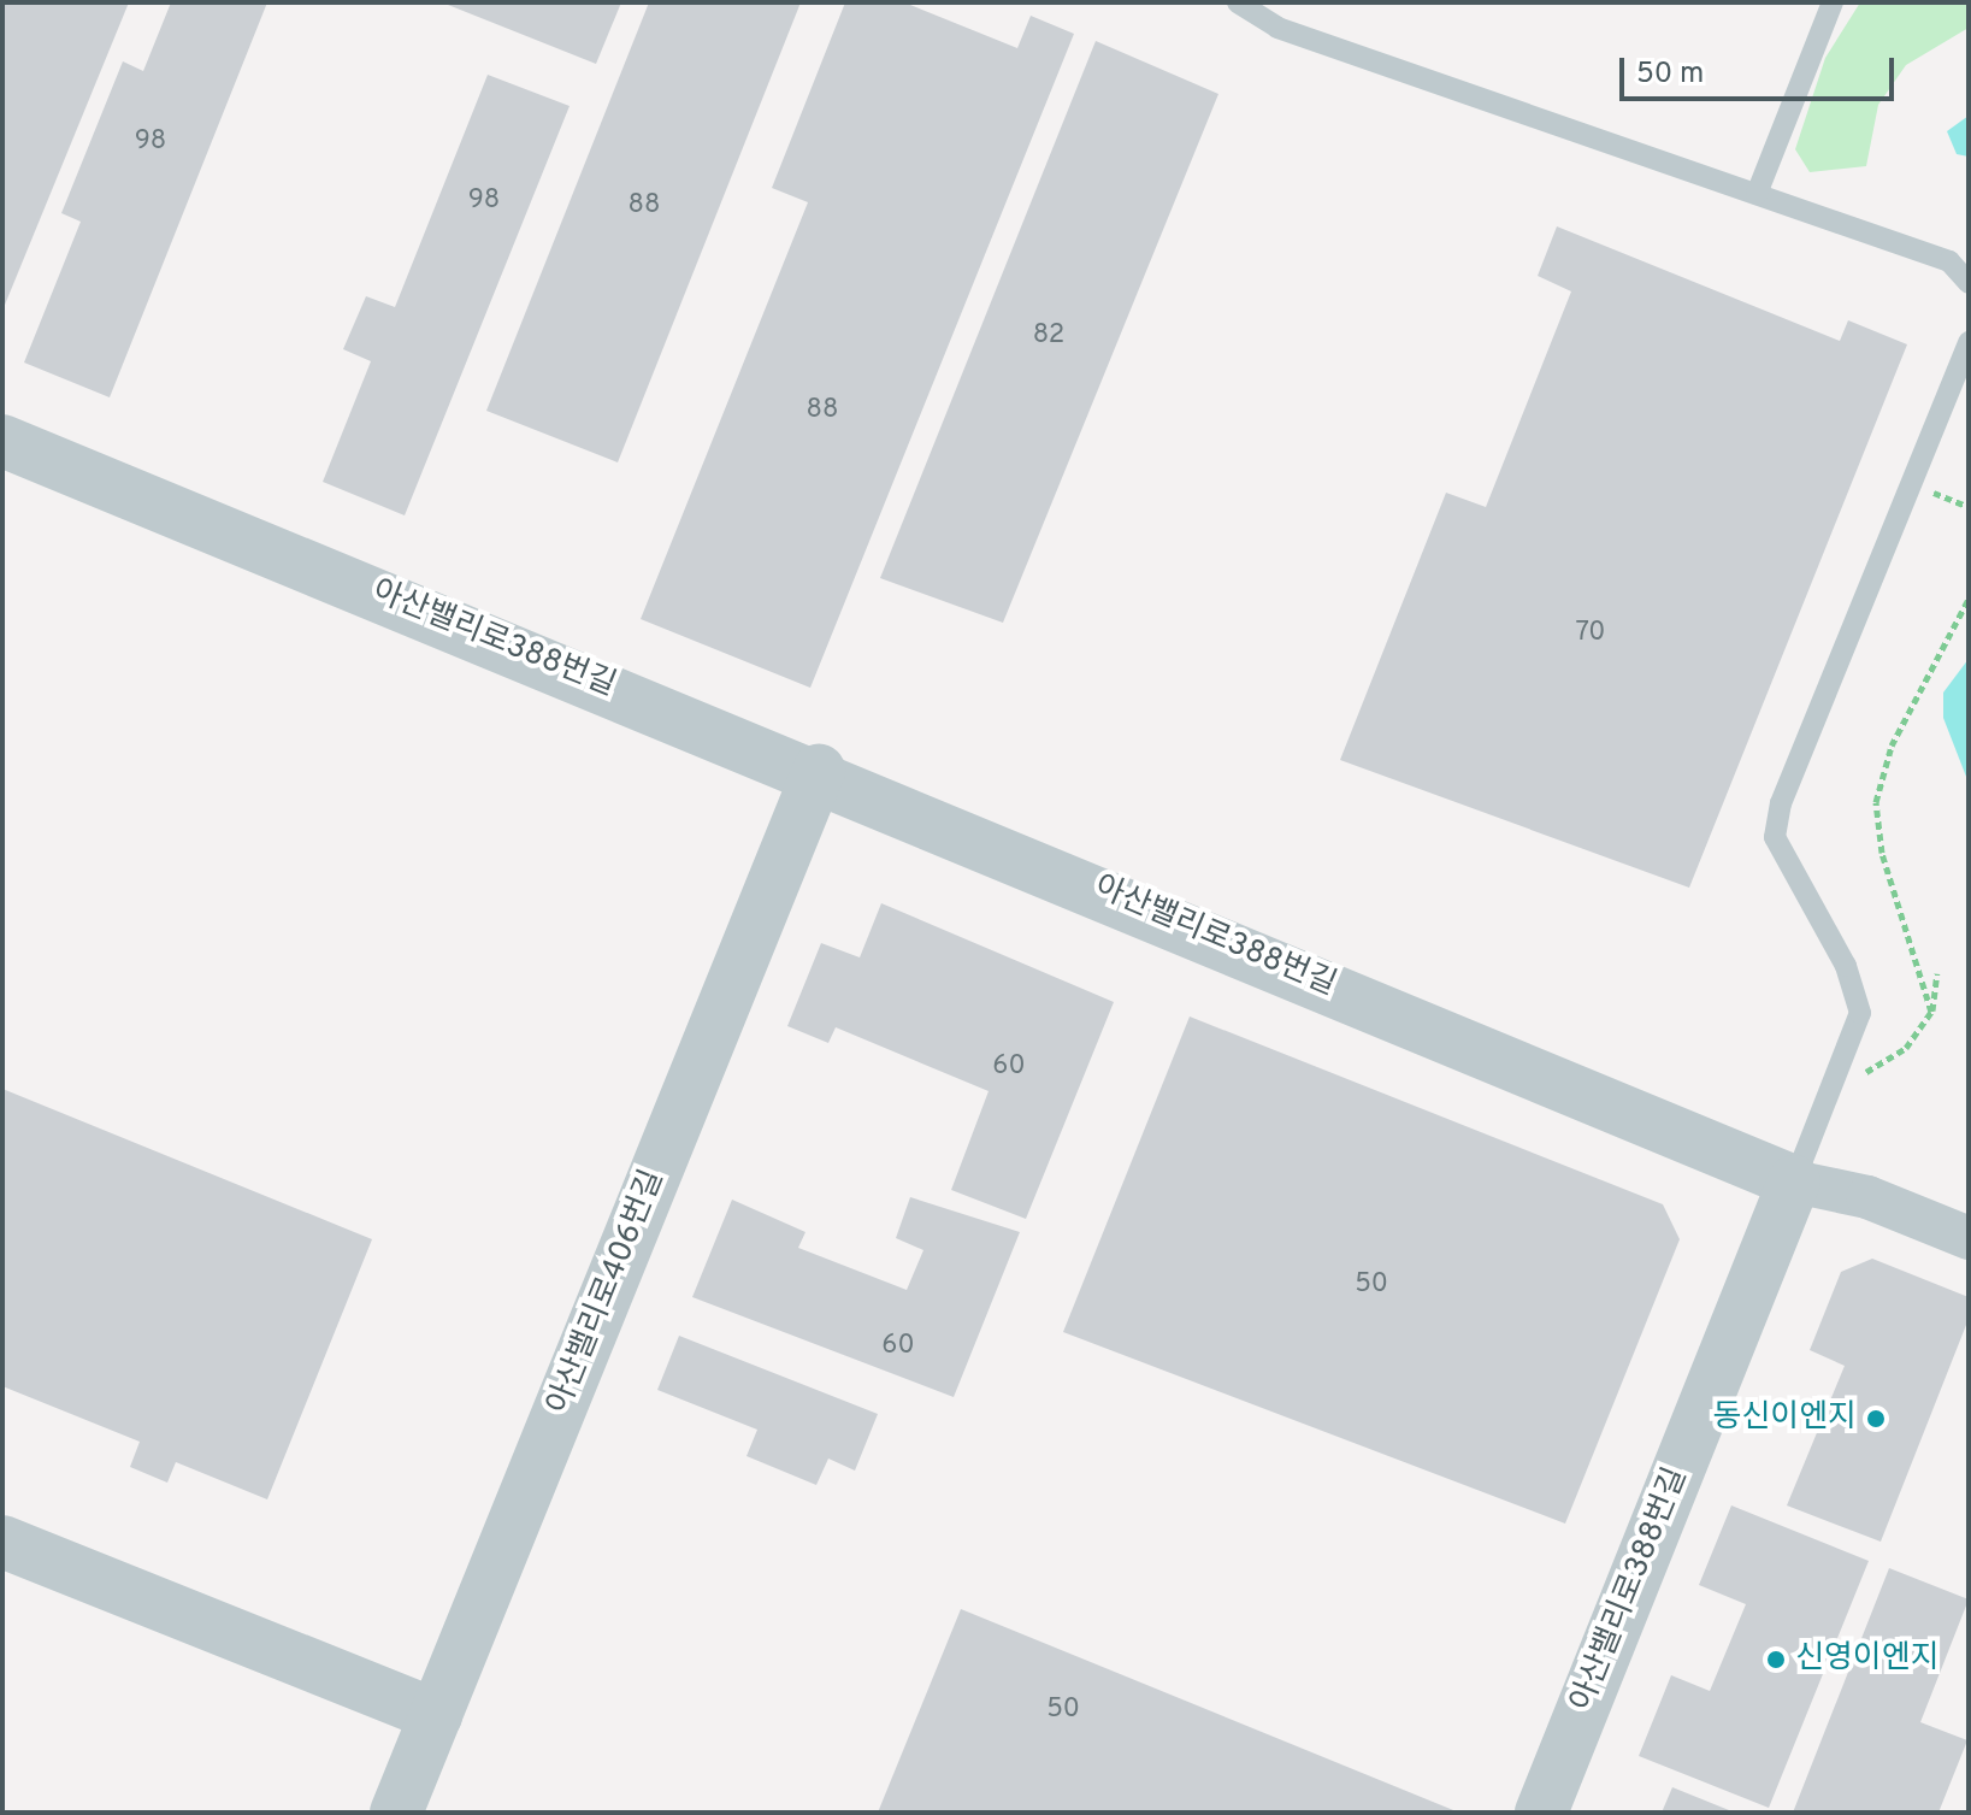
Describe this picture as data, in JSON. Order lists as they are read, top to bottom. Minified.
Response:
{"streets":{"street":["아산밸리로388번길","아산밸리로406번길"]},"crossings":[["아산밸리로388번길","아산밸리로406번길"]],"places":["동신이엔지","신영이엔지"],"house_numbers":["98","98","88","82","88","70","60","50","60","50"],"scale_bar":"50 m"}
